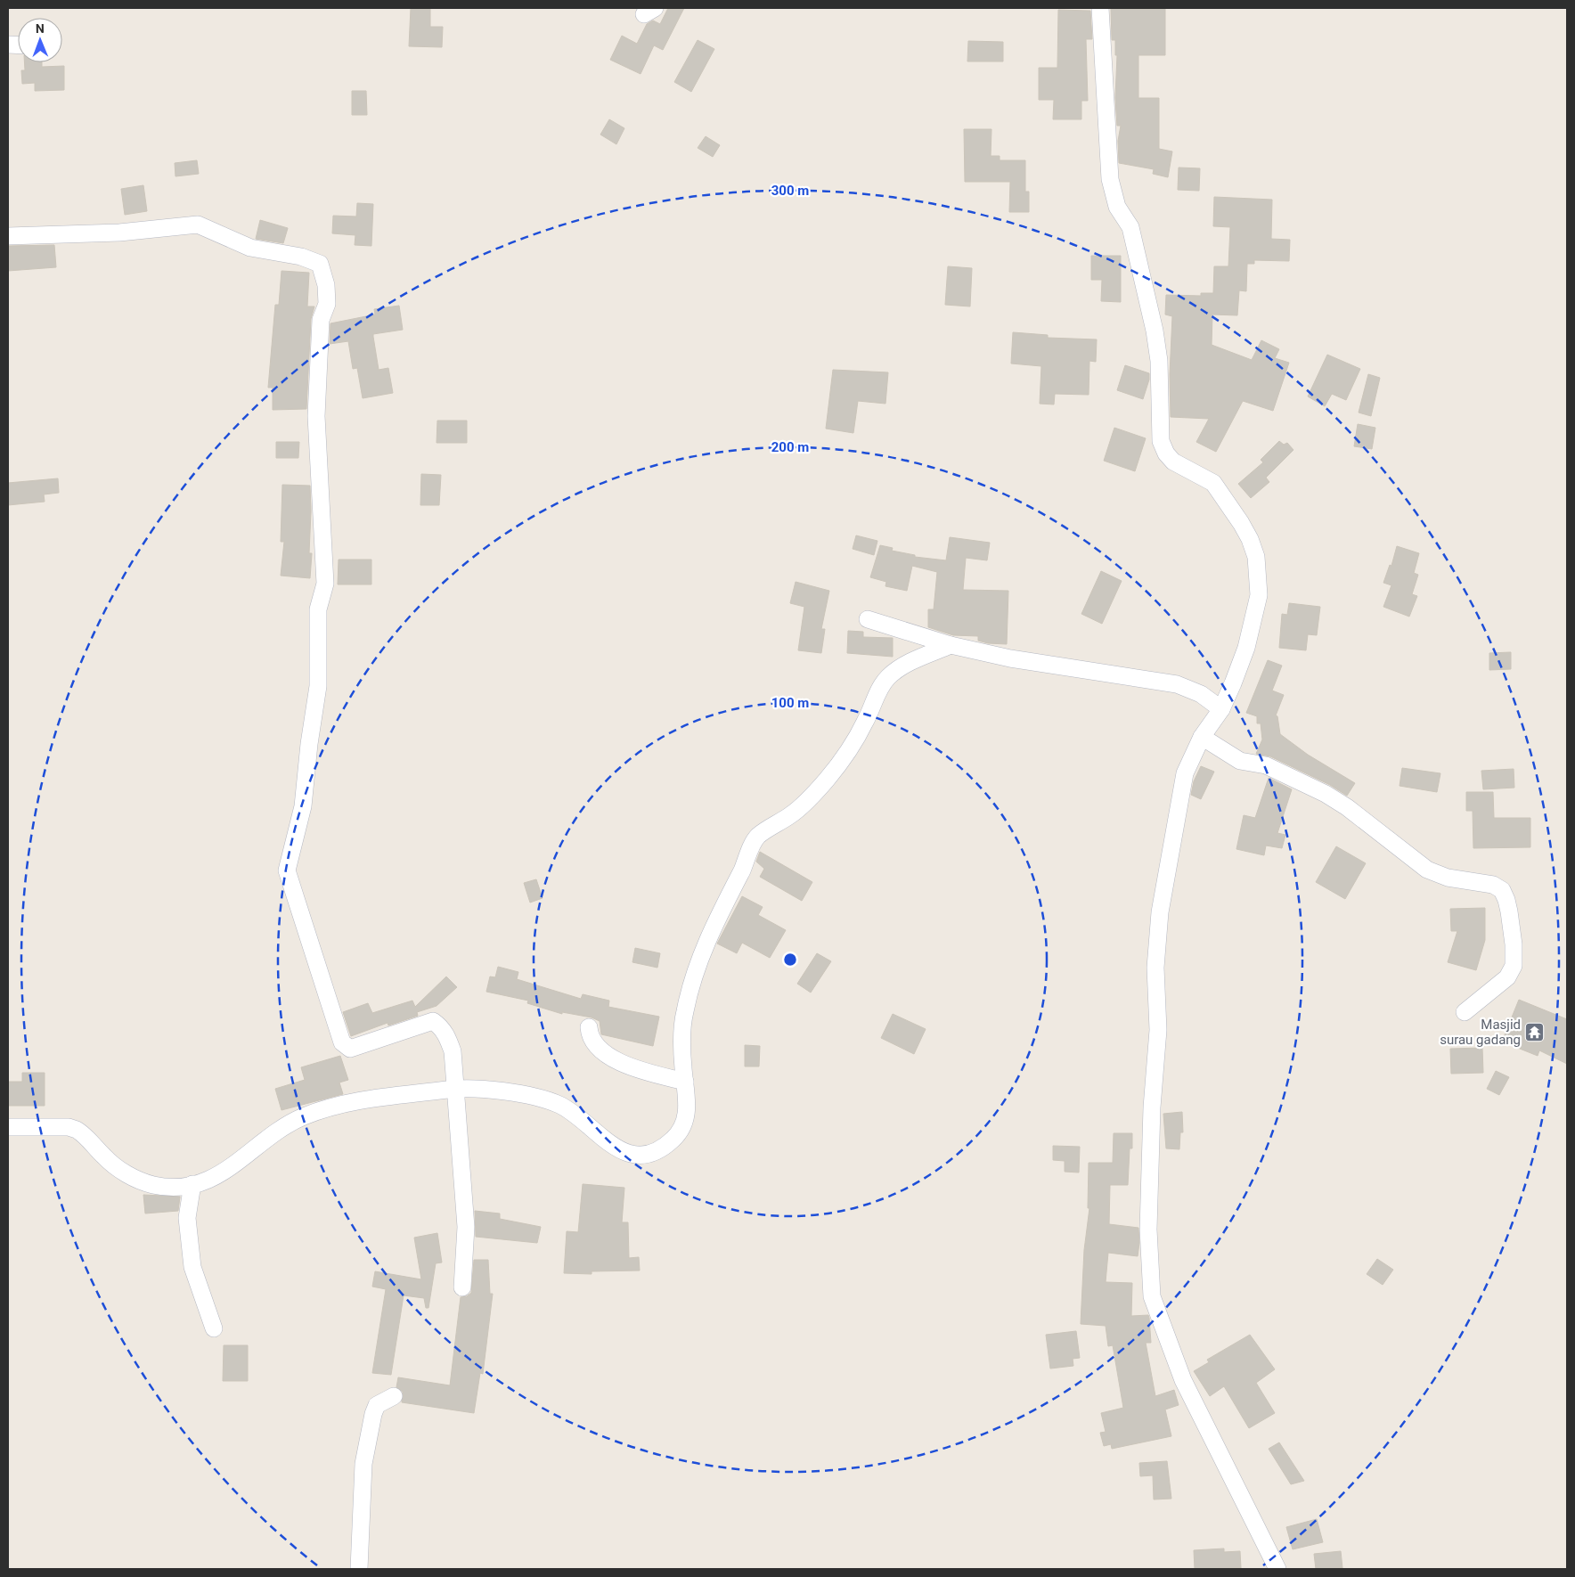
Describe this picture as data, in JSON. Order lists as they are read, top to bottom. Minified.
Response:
{"places":{"temple":["Masjid surau gadang"]},"north":"top","rings":["300 m","200 m","100 m"]}
